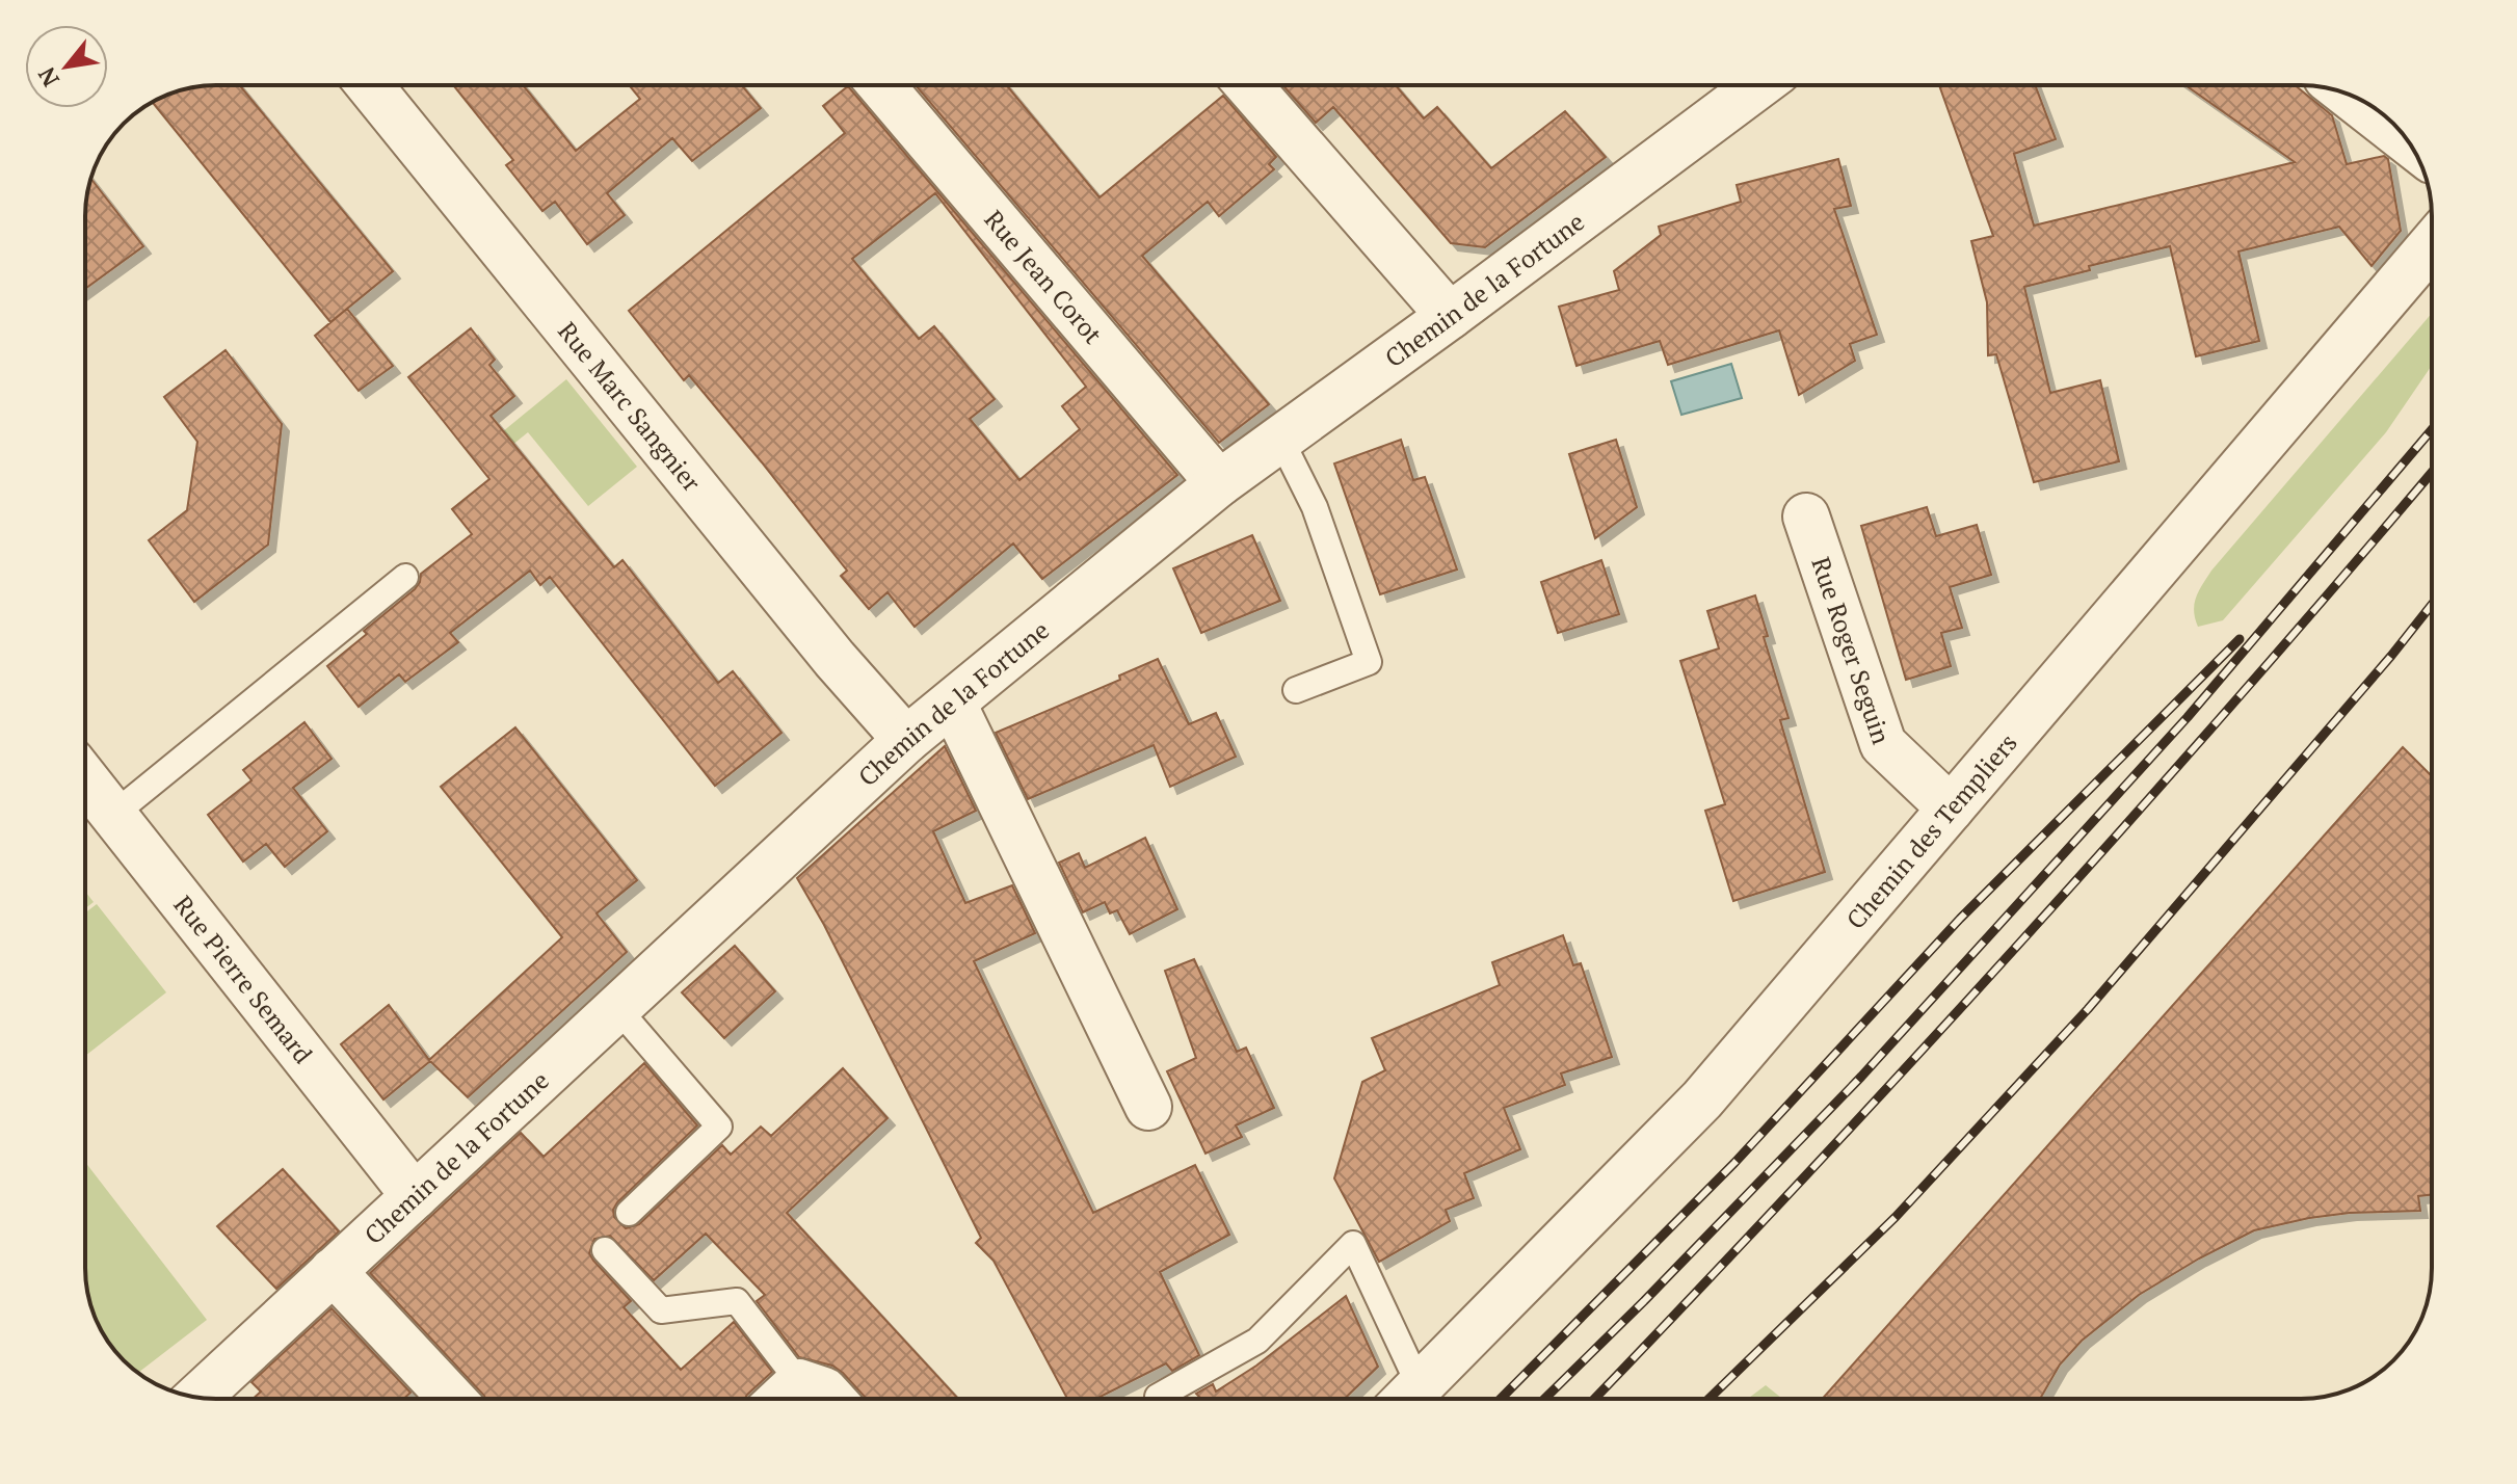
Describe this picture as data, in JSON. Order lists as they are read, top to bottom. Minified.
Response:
{"streets":{"street":["Rue Jean Corot","Chemin de la Fortune","Rue Marc Sangnier","Rue Roger Seguin","Chemin des Templiers","Rue Pierre Semard"]},"crossings":[["Rue Jean Corot","Chemin de la Fortune"],["Chemin de la Fortune","Rue Marc Sangnier"],["Chemin de la Fortune","Rue Pierre Semard"],["Rue Roger Seguin","Chemin des Templiers"]],"north":"bottom left"}
